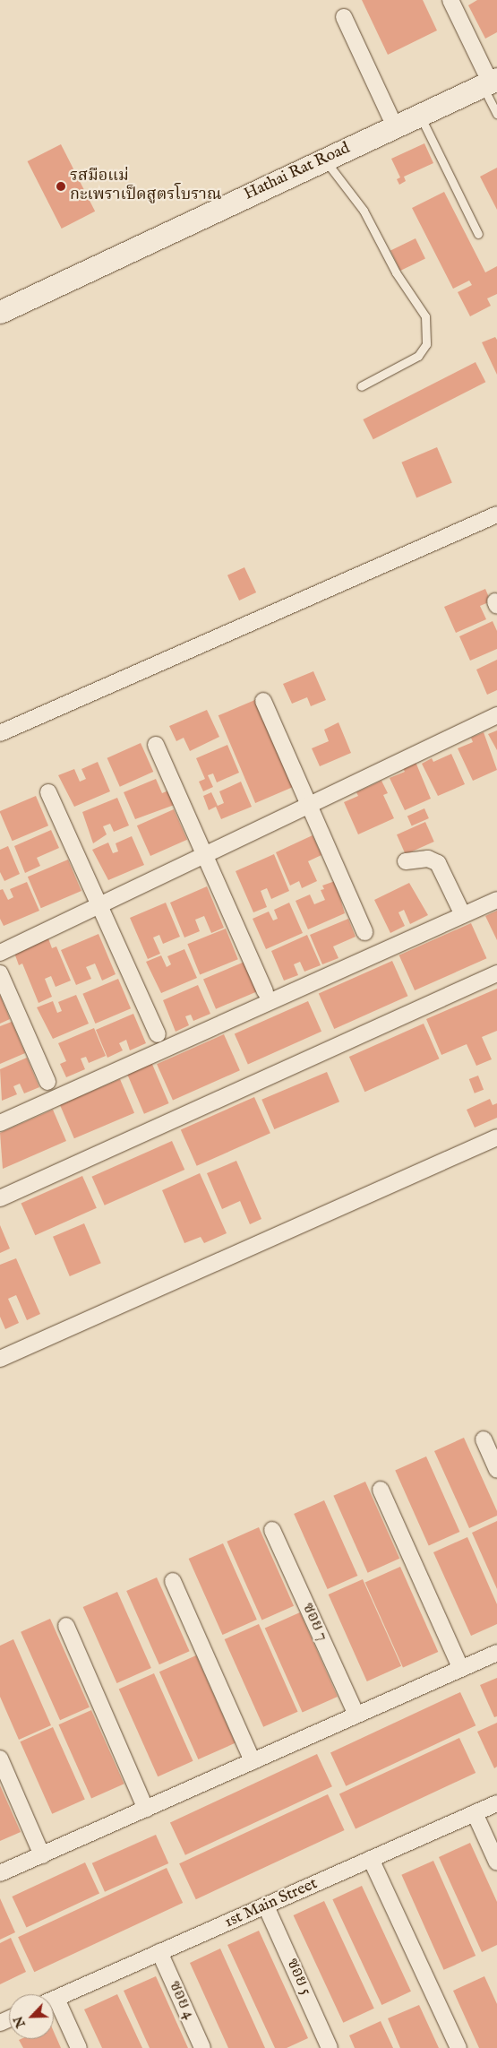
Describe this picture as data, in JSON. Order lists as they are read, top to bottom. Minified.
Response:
{"streets":{"main road":["Hathai Rat Road"],"street":["ซอย 7","1st Main Street","ซอย 5","ซอย 4"]},"crossings":[["1st Main Street","ซอย 5"],["1st Main Street","ซอย 4"]],"places":["รสมือแม่ กะเพราเป็ดสูตรโบราณ"],"north":"bottom left"}
